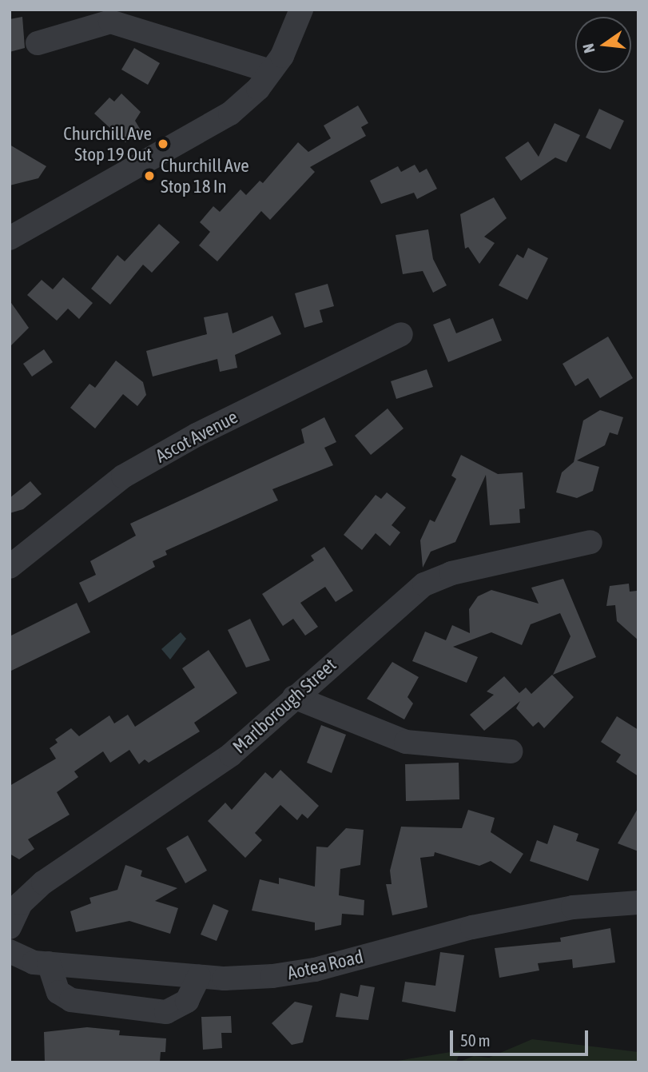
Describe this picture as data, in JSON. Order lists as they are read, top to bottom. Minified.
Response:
{"streets":{"street":["Ascot Avenue","Marlborough Street","Aotea Road"]},"places":["Churchill Ave Stop 19 Out","Churchill Ave Stop 18 In"],"scale_bar":"50 m","north":"left"}
